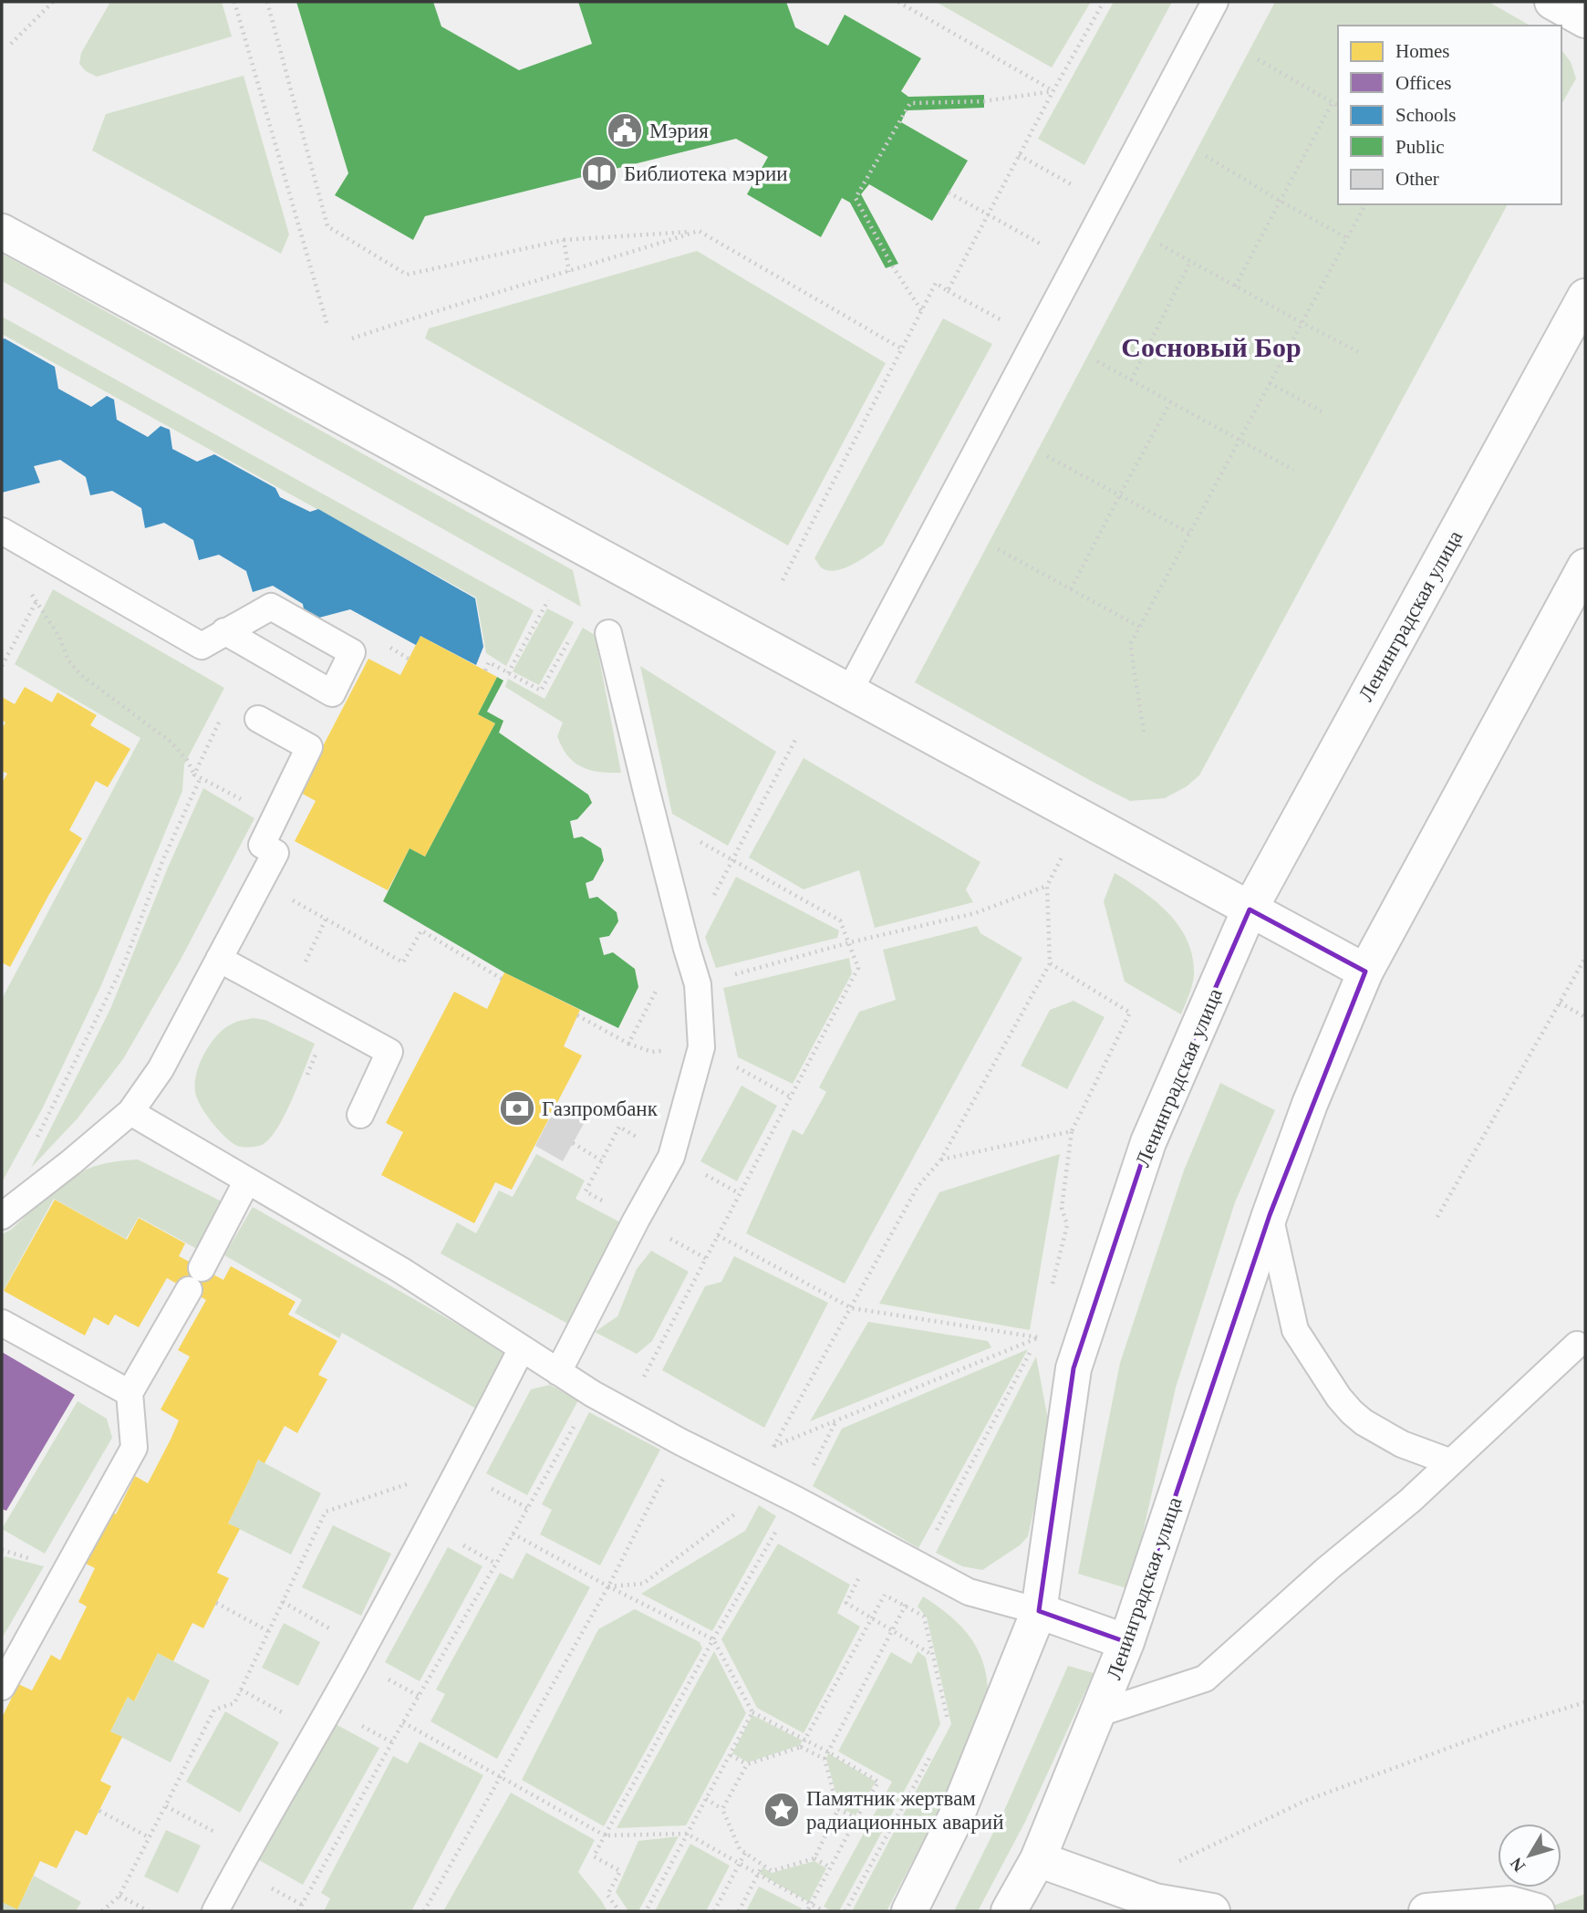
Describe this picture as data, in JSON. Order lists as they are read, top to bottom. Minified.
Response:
{"streets":{"main road":["Ленинградская улица"]},"districts":["Сосновый Бор"],"places":{"public building":["Мэрия"],"library":["Библиотека мэрии"],"bank":["Газпромбанк"],"place":["Памятник жертвам радиационных аварий"]},"legend":["Homes","Offices","Schools","Public","Other"],"north":"bottom left"}
